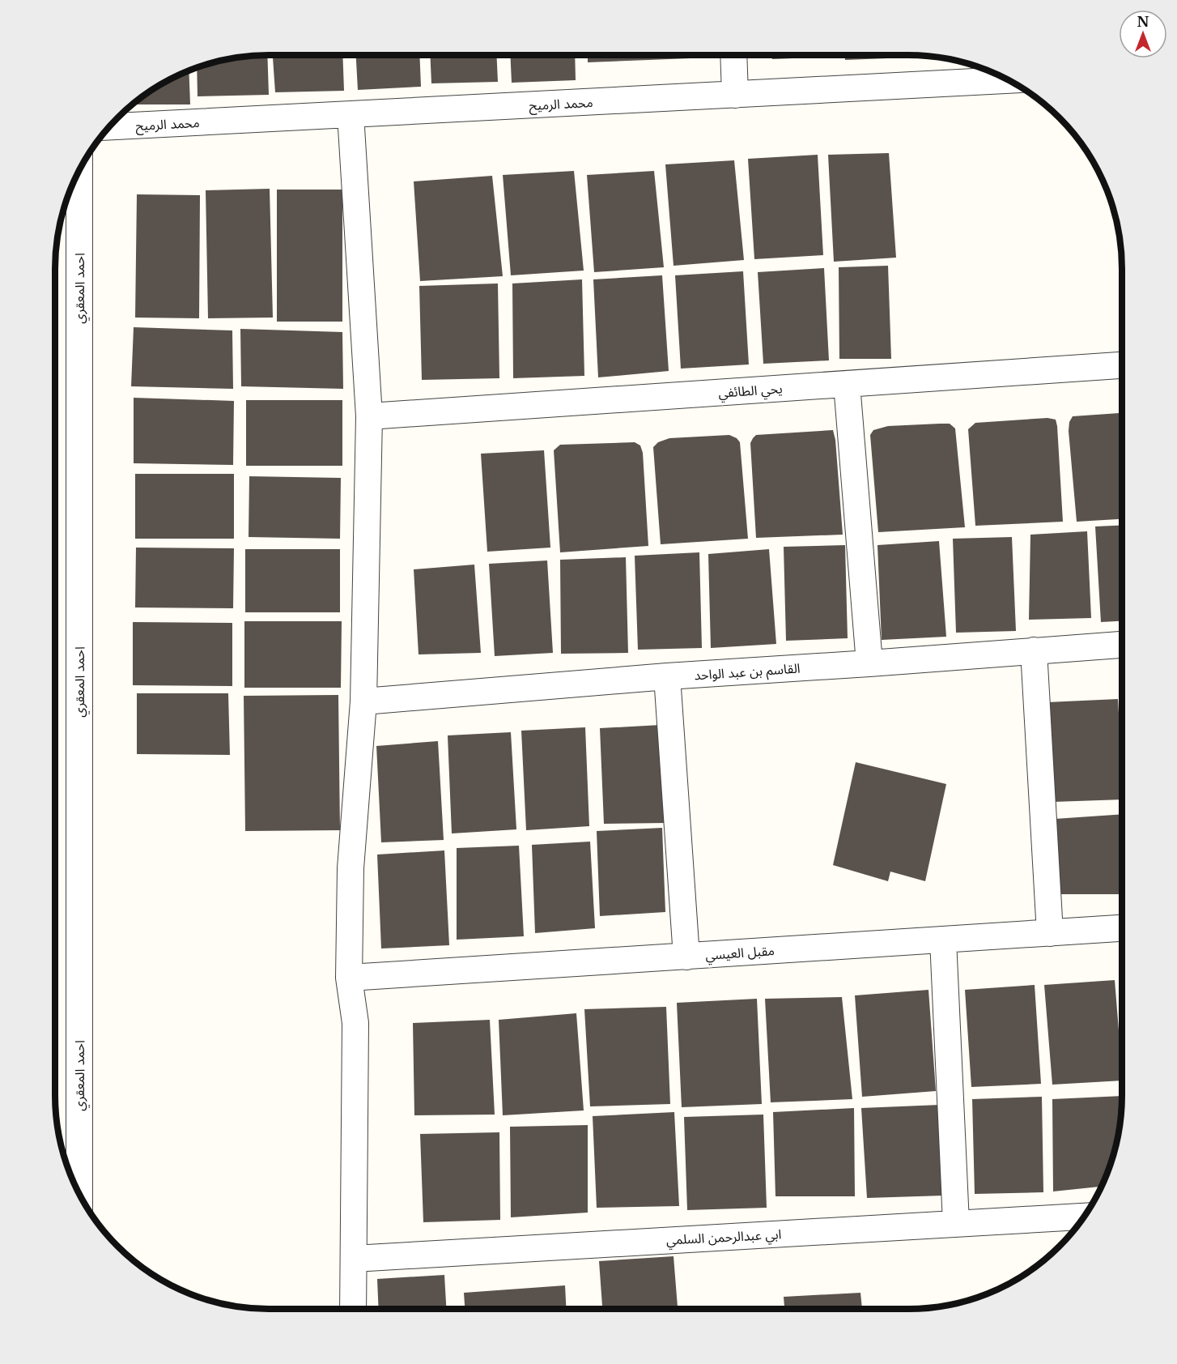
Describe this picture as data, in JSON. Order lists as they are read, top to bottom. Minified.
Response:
{"streets":{"street":["محمد الرميح","احمد المعقري","يحي الطائفي","القاسم بن عبد الواحد","مقبل العيسي","ابي عبدالرحمن السلمي"]},"north":"top"}
